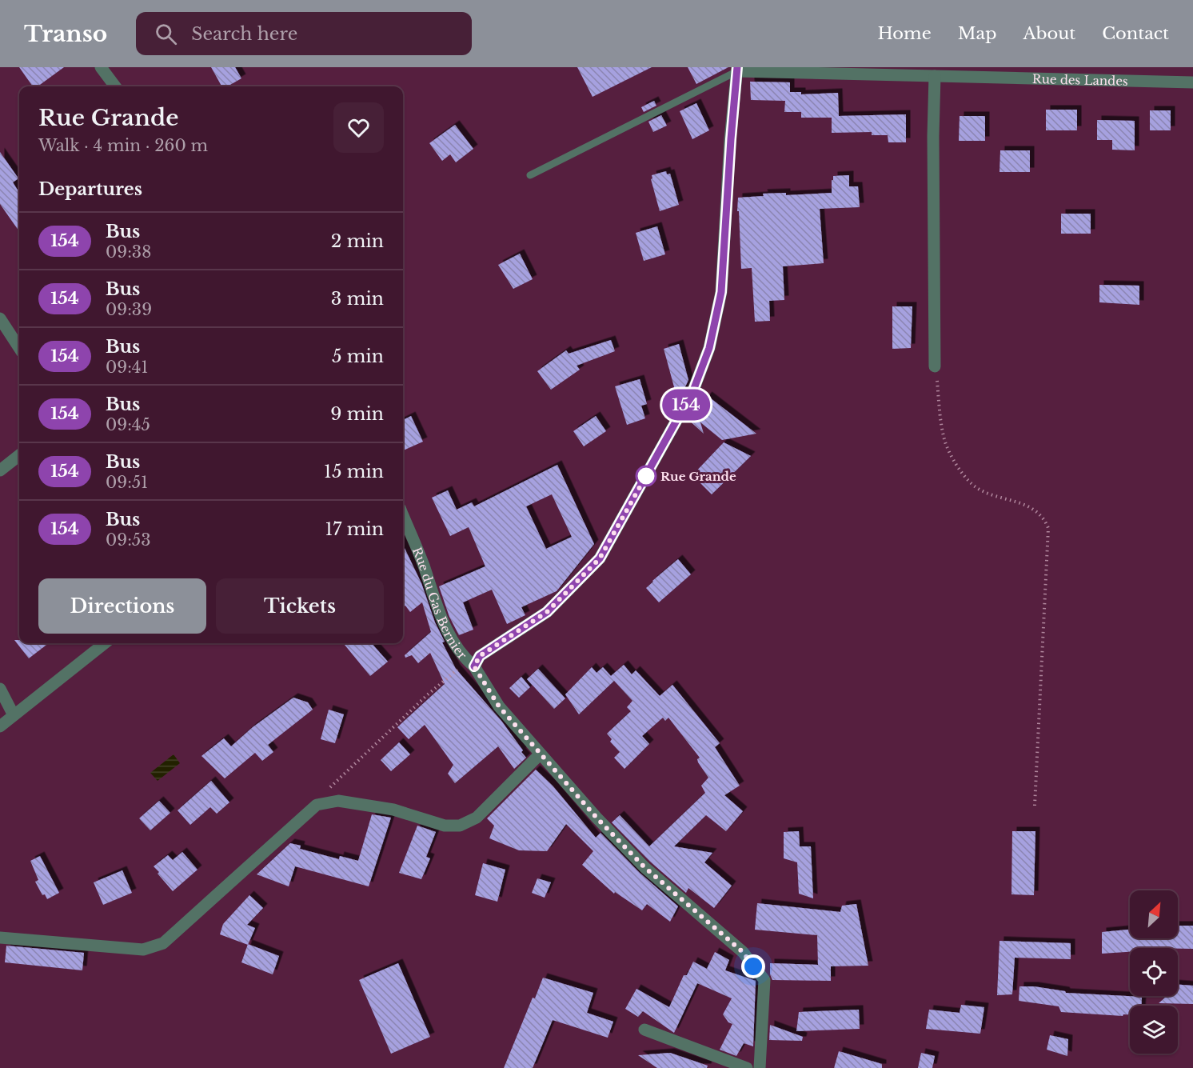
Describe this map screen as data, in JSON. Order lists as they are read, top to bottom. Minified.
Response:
{"streets":{"street":["Rue des Landes","Rue du Gas Bernier"]},"places":["Rue Grande"],"lines":["bus line 154"],"north":"top right","page":{"header":"Transo","search":"Search here","nav":["Home","Map","About","Contact"],"on_map":"154","heading":[["Rue Grande","Walk · 4 min · 260 m"],"Departures"],"list":[{"mark":"154","name":"Bus","note":"09:38","value":"2 min"},{"mark":"154","name":"Bus","note":"09:39","value":"3 min"},{"mark":"154","name":"Bus","note":"09:41","value":"5 min"},{"mark":"154","name":"Bus","note":"09:45","value":"9 min"},{"mark":"154","name":"Bus","note":"09:51","value":"15 min"},{"mark":"154","name":"Bus","note":"09:53","value":"17 min"}],"buttons":["Directions","Tickets"]}}
